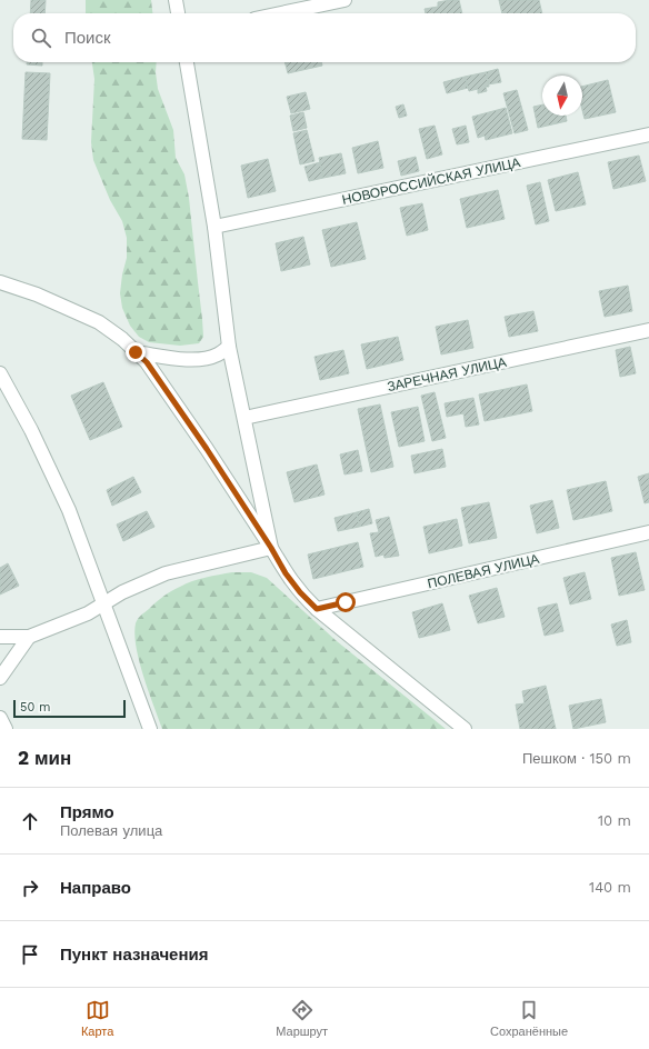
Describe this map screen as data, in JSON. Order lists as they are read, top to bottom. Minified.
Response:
{"streets":{"street":["НОВОРОССИЙСКАЯ УЛИЦА","ЗАРЕЧНАЯ УЛИЦА","ПОЛЕВАЯ УЛИЦА"]},"scale_bar":"50 m","north":"bottom","page":{"search":"Поиск","scale":"50 m","heading":["2 мин","Пешком · 150 m"],"list":[["Прямо","Полевая улица","10 m"],["Направо","140 m"],"Пункт назначения"],"nav":["Карта","Маршрут","Сохранённые"]}}
